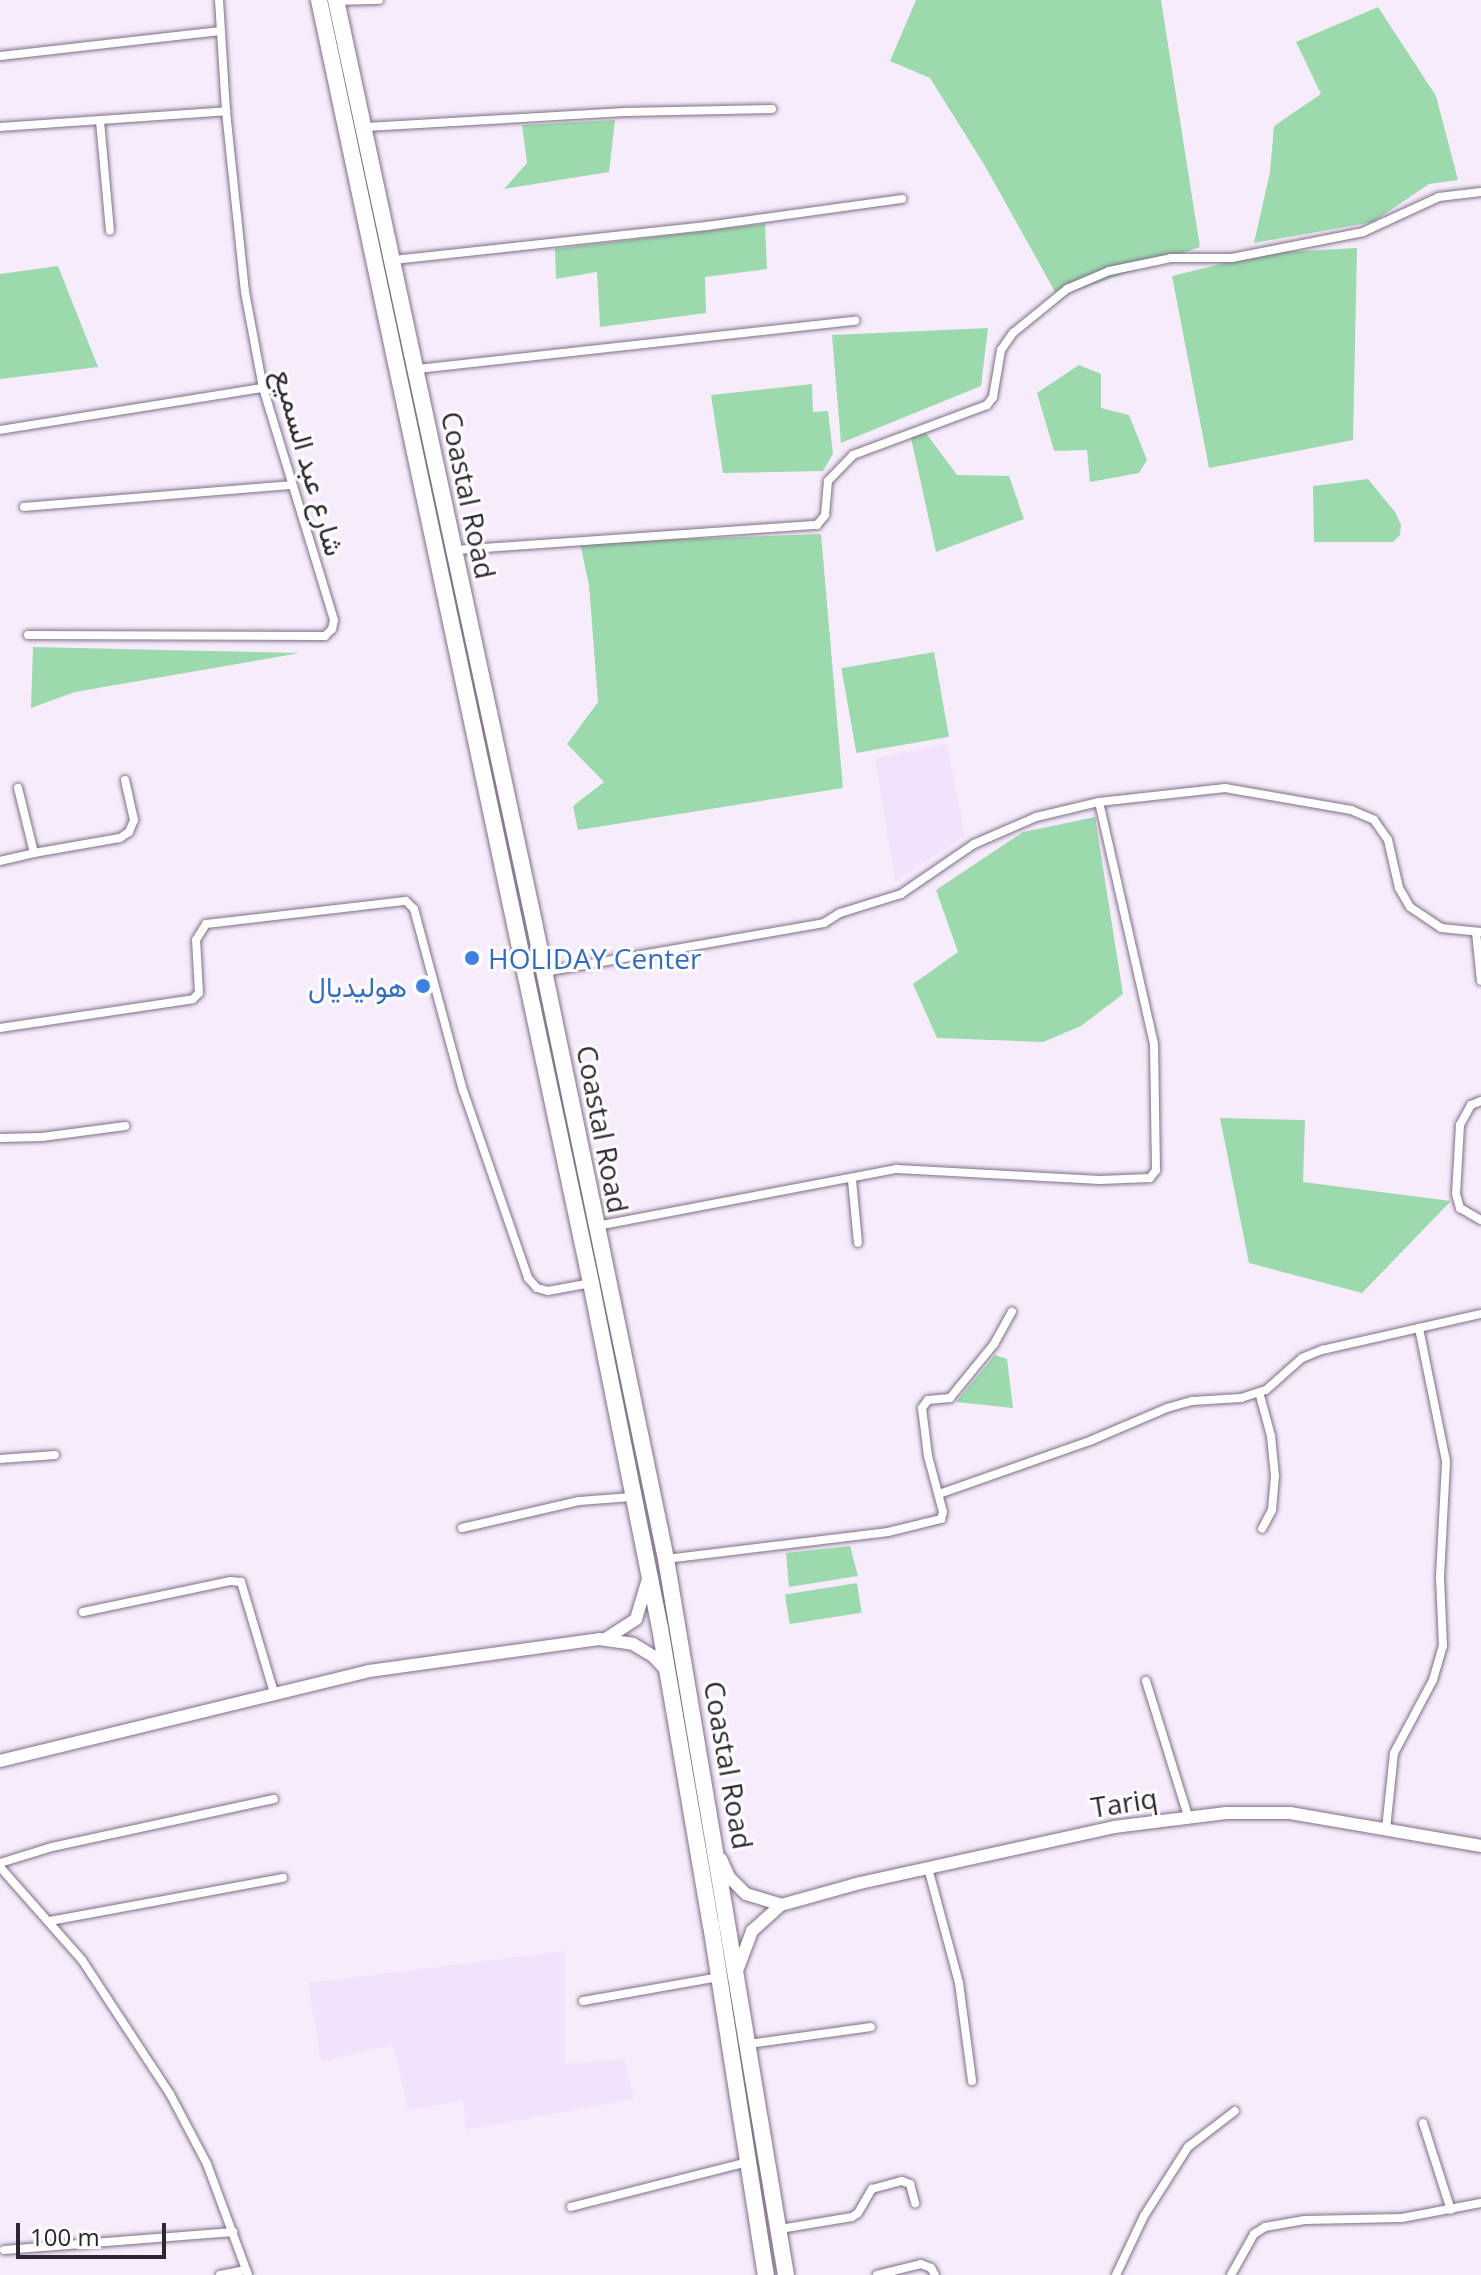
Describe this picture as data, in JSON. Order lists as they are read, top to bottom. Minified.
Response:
{"streets":{"highway":["Coastal Road"],"main road":["Tariq"],"street":["شارع عبد السميع"]},"places":["HOLIDAY Center","هوليديال"],"scale_bar":"100 m"}
